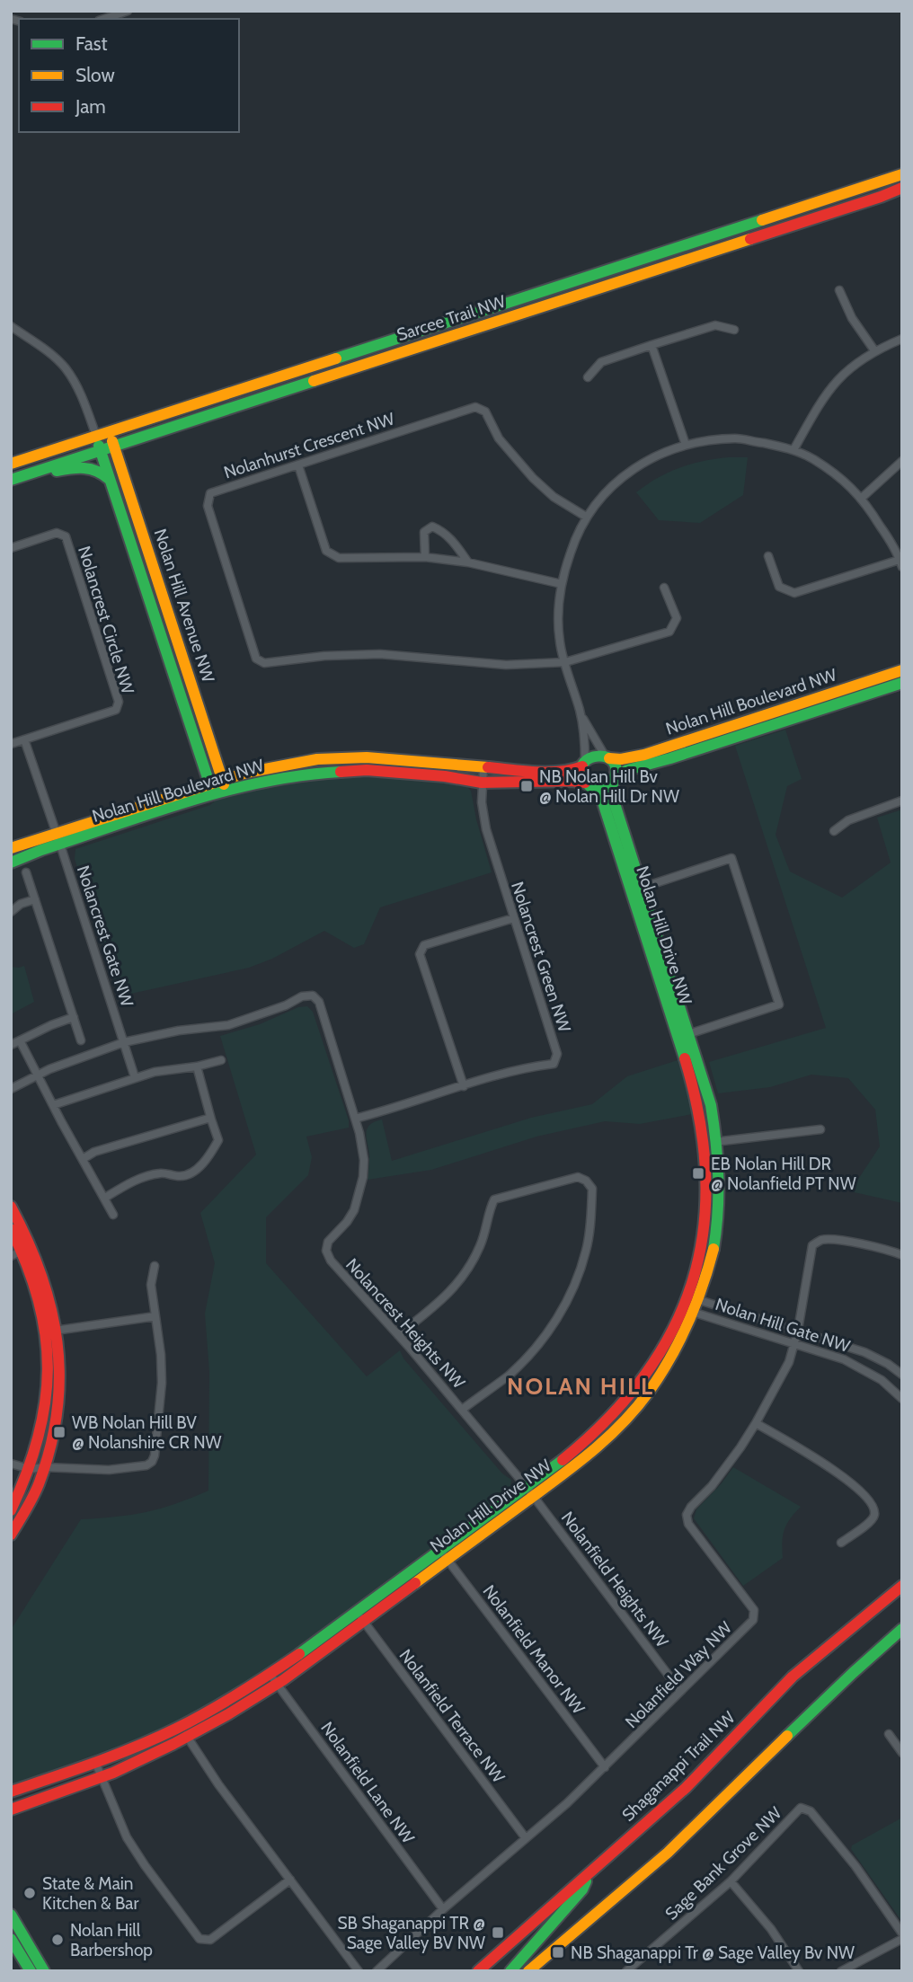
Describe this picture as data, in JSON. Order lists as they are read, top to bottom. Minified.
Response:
{"streets":{"street":["Sarcee Trail NW","Nolanhurst Crescent NW","Nolan Hill Avenue NW","Nolancrest Circle NW","Nolan Hill Boulevard NW","Nolan Hill Drive NW","Nolancrest Gate NW","Nolancrest Green NW","Nolancrest Heights NW","Nolan Hill Gate NW","Nolanfield Heights NW","Nolanfield Manor NW","Nolanfield Way NW","Nolanfield Terrace NW","Shaganappi Trail NW","Nolanfield Lane NW","Sage Bank Grove NW"]},"crossings":[["Sarcee Trail NW","Nolan Hill Avenue NW"],["Nolan Hill Avenue NW","Nolan Hill Boulevard NW"],["Nolan Hill Boulevard NW","Nolan Hill Drive NW"],["Nolan Hill Boulevard NW","Nolancrest Gate NW"],["Nolan Hill Boulevard NW","Nolancrest Green NW"],["Nolan Hill Drive NW","Nolancrest Heights NW"],["Nolan Hill Drive NW","Nolan Hill Gate NW"],["Nolan Hill Drive NW","Nolanfield Heights NW"],["Nolan Hill Drive NW","Nolanfield Manor NW"],["Nolan Hill Drive NW","Nolanfield Terrace NW"],["Nolan Hill Drive NW","Nolanfield Lane NW"],["Nolancrest Gate NW","Nolancrest Heights NW"],["Nolancrest Green NW","Nolancrest Heights NW"],["Nolancrest Heights NW","Nolanfield Heights NW"],["Nolan Hill Gate NW","Nolanfield Way NW"],["Nolanfield Heights NW","Nolanfield Way NW"],["Nolanfield Manor NW","Nolanfield Way NW"],["Nolanfield Way NW","Nolanfield Terrace NW"],["Nolanfield Way NW","Nolanfield Lane NW"]],"districts":["NOLAN HILL"],"places":{"transit":["NB Nolan Hill Bv @ Nolan Hill Dr NW","EB Nolan Hill DR @ Nolanfield PT NW","WB Nolan Hill BV @ Nolanshire CR NW","SB Shaganappi TR @ Sage Valley BV NW","NB Shaganappi Tr @ Sage Valley Bv NW"],"other":["State & Main Kitchen & Bar","Nolan Hill Barbershop"]},"legend":["Fast","Slow","Jam"]}
